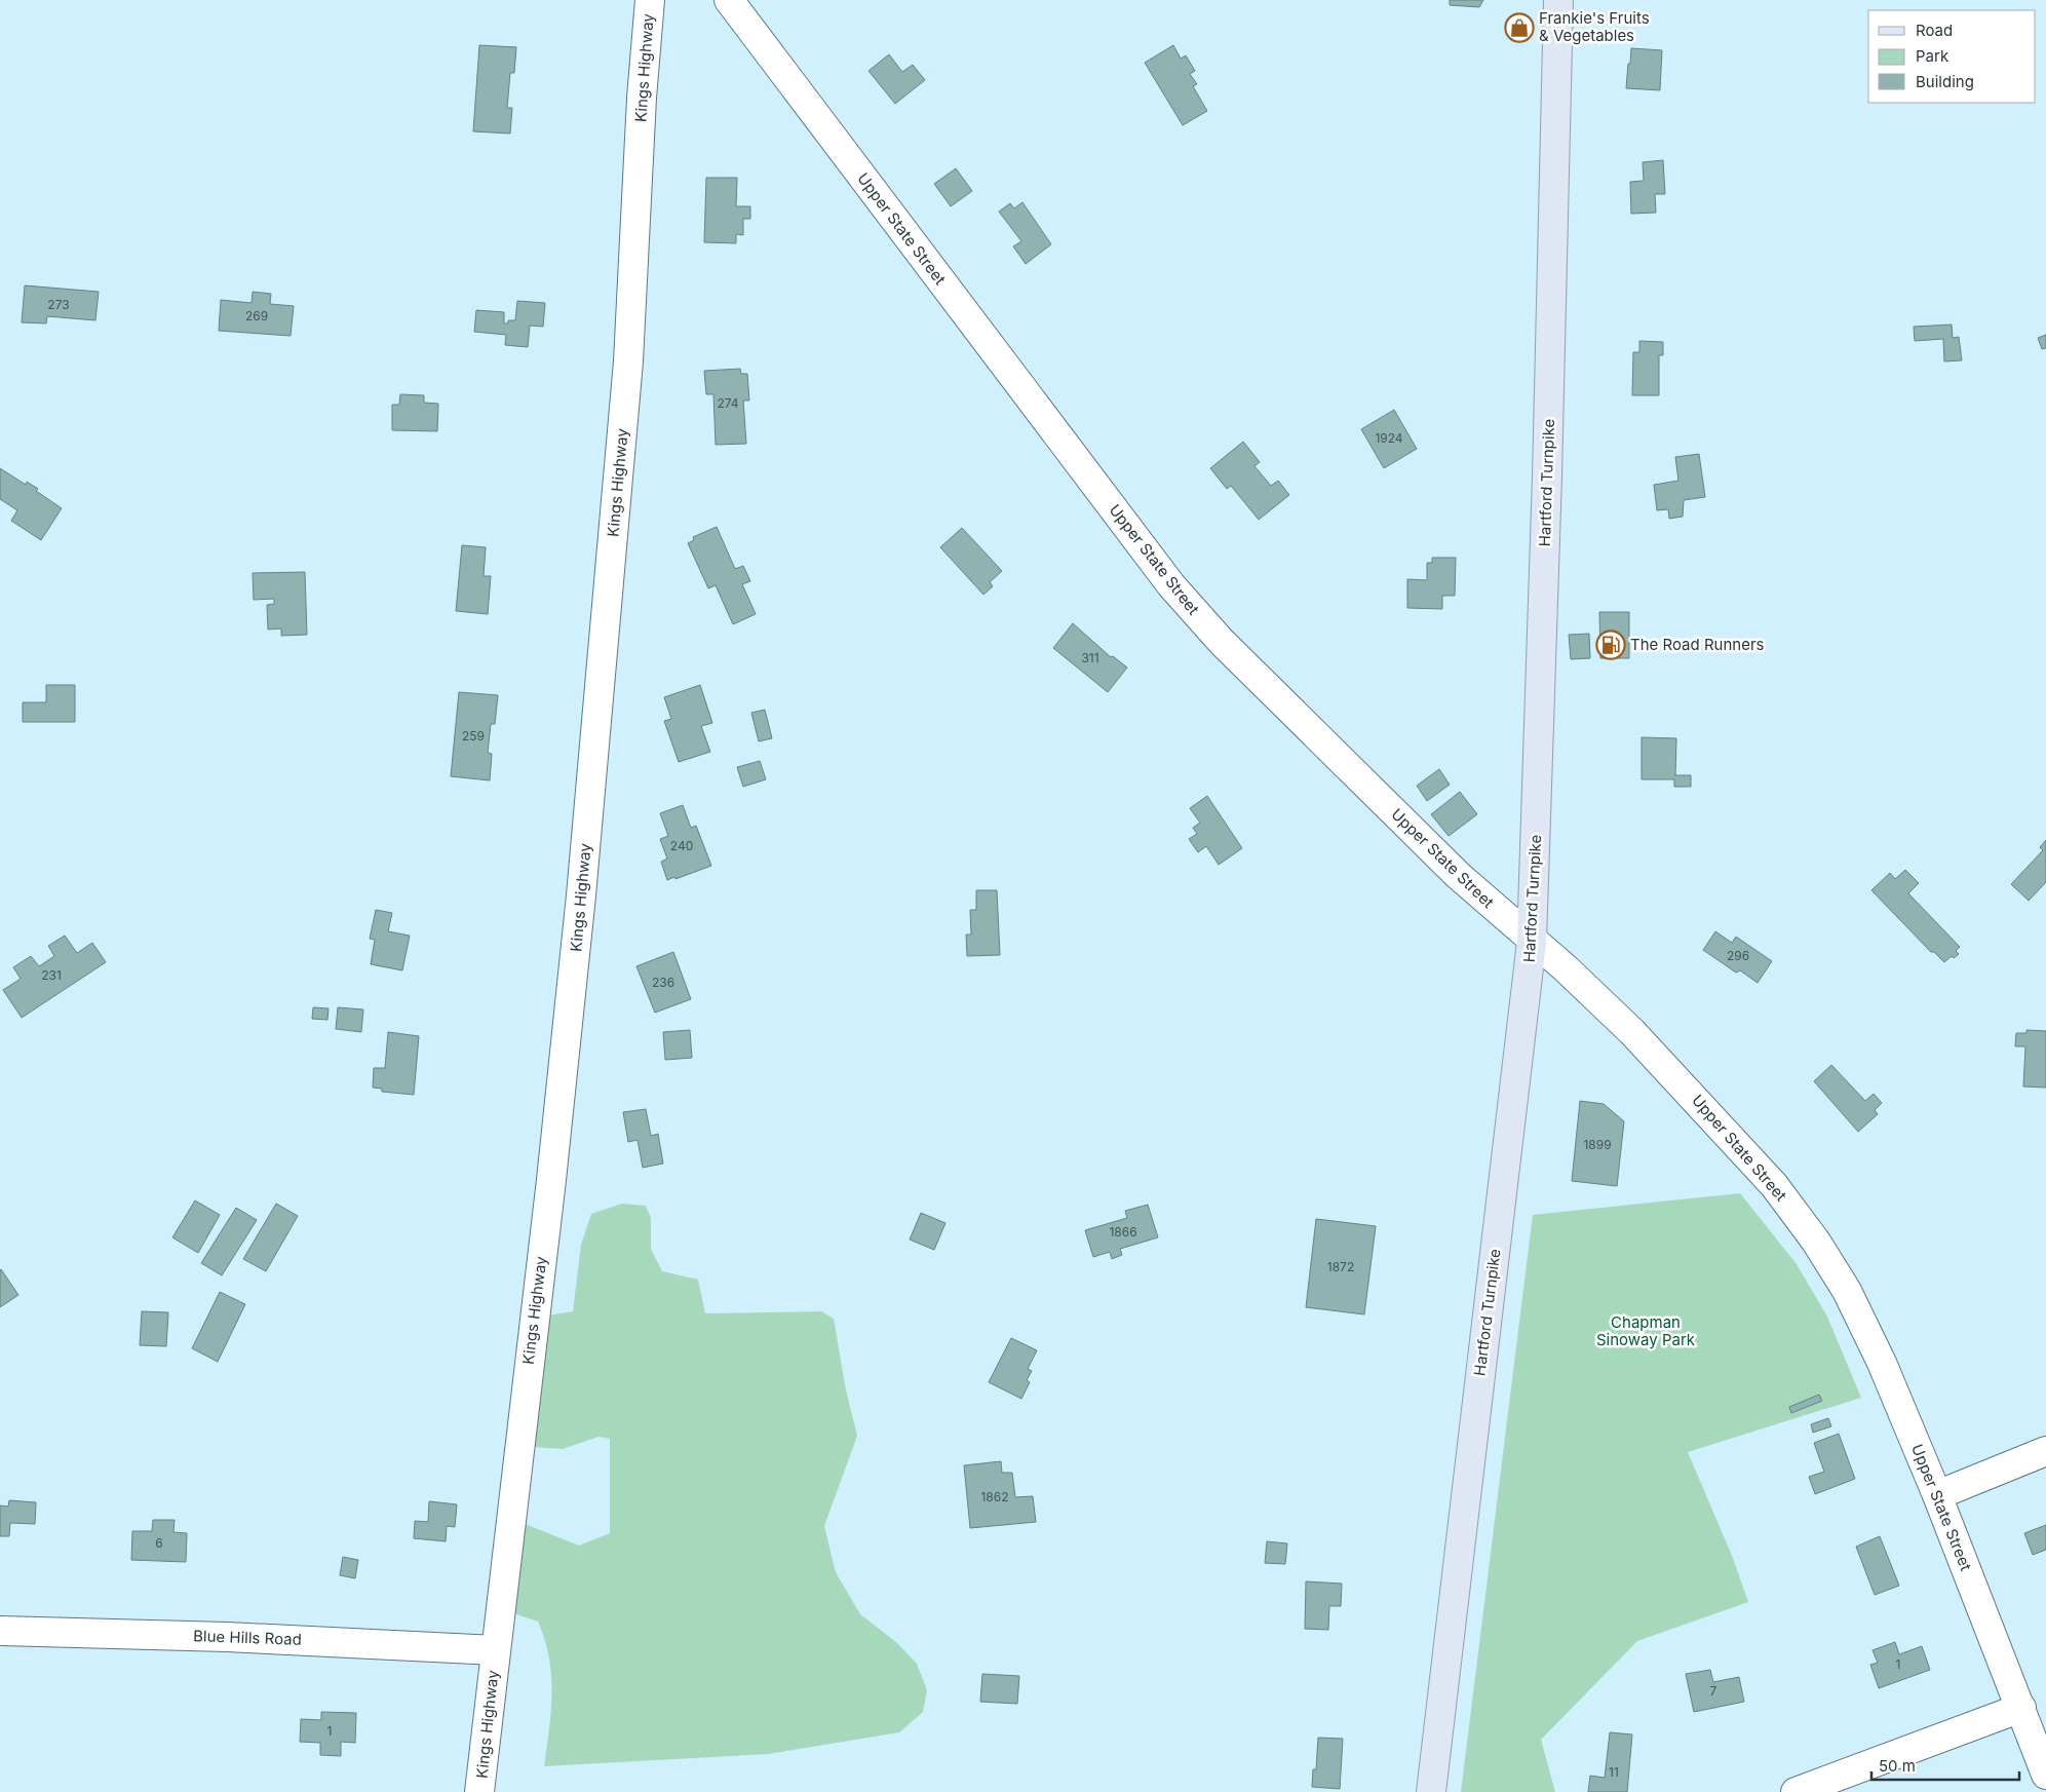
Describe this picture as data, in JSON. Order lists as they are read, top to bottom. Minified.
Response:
{"streets":{"main road":["Hartford Turnpike"],"street":["Kings Highway","Upper State Street","Blue Hills Road"]},"crossings":[["Kings Highway","Blue Hills Road"],["Upper State Street","Hartford Turnpike"]],"parks":["Chapman Sinoway Park"],"places":{"shop":["Frankie's Fruits & Vegetables"],"fuel station":["The Road Runners"]},"house_numbers":["273","269","274","1924","311","259","240","296","231","236","1899","1866","1872","1862","6","1","7","1","11"],"legend":["Road","Park","Building"],"scale_bar":"50 m"}
